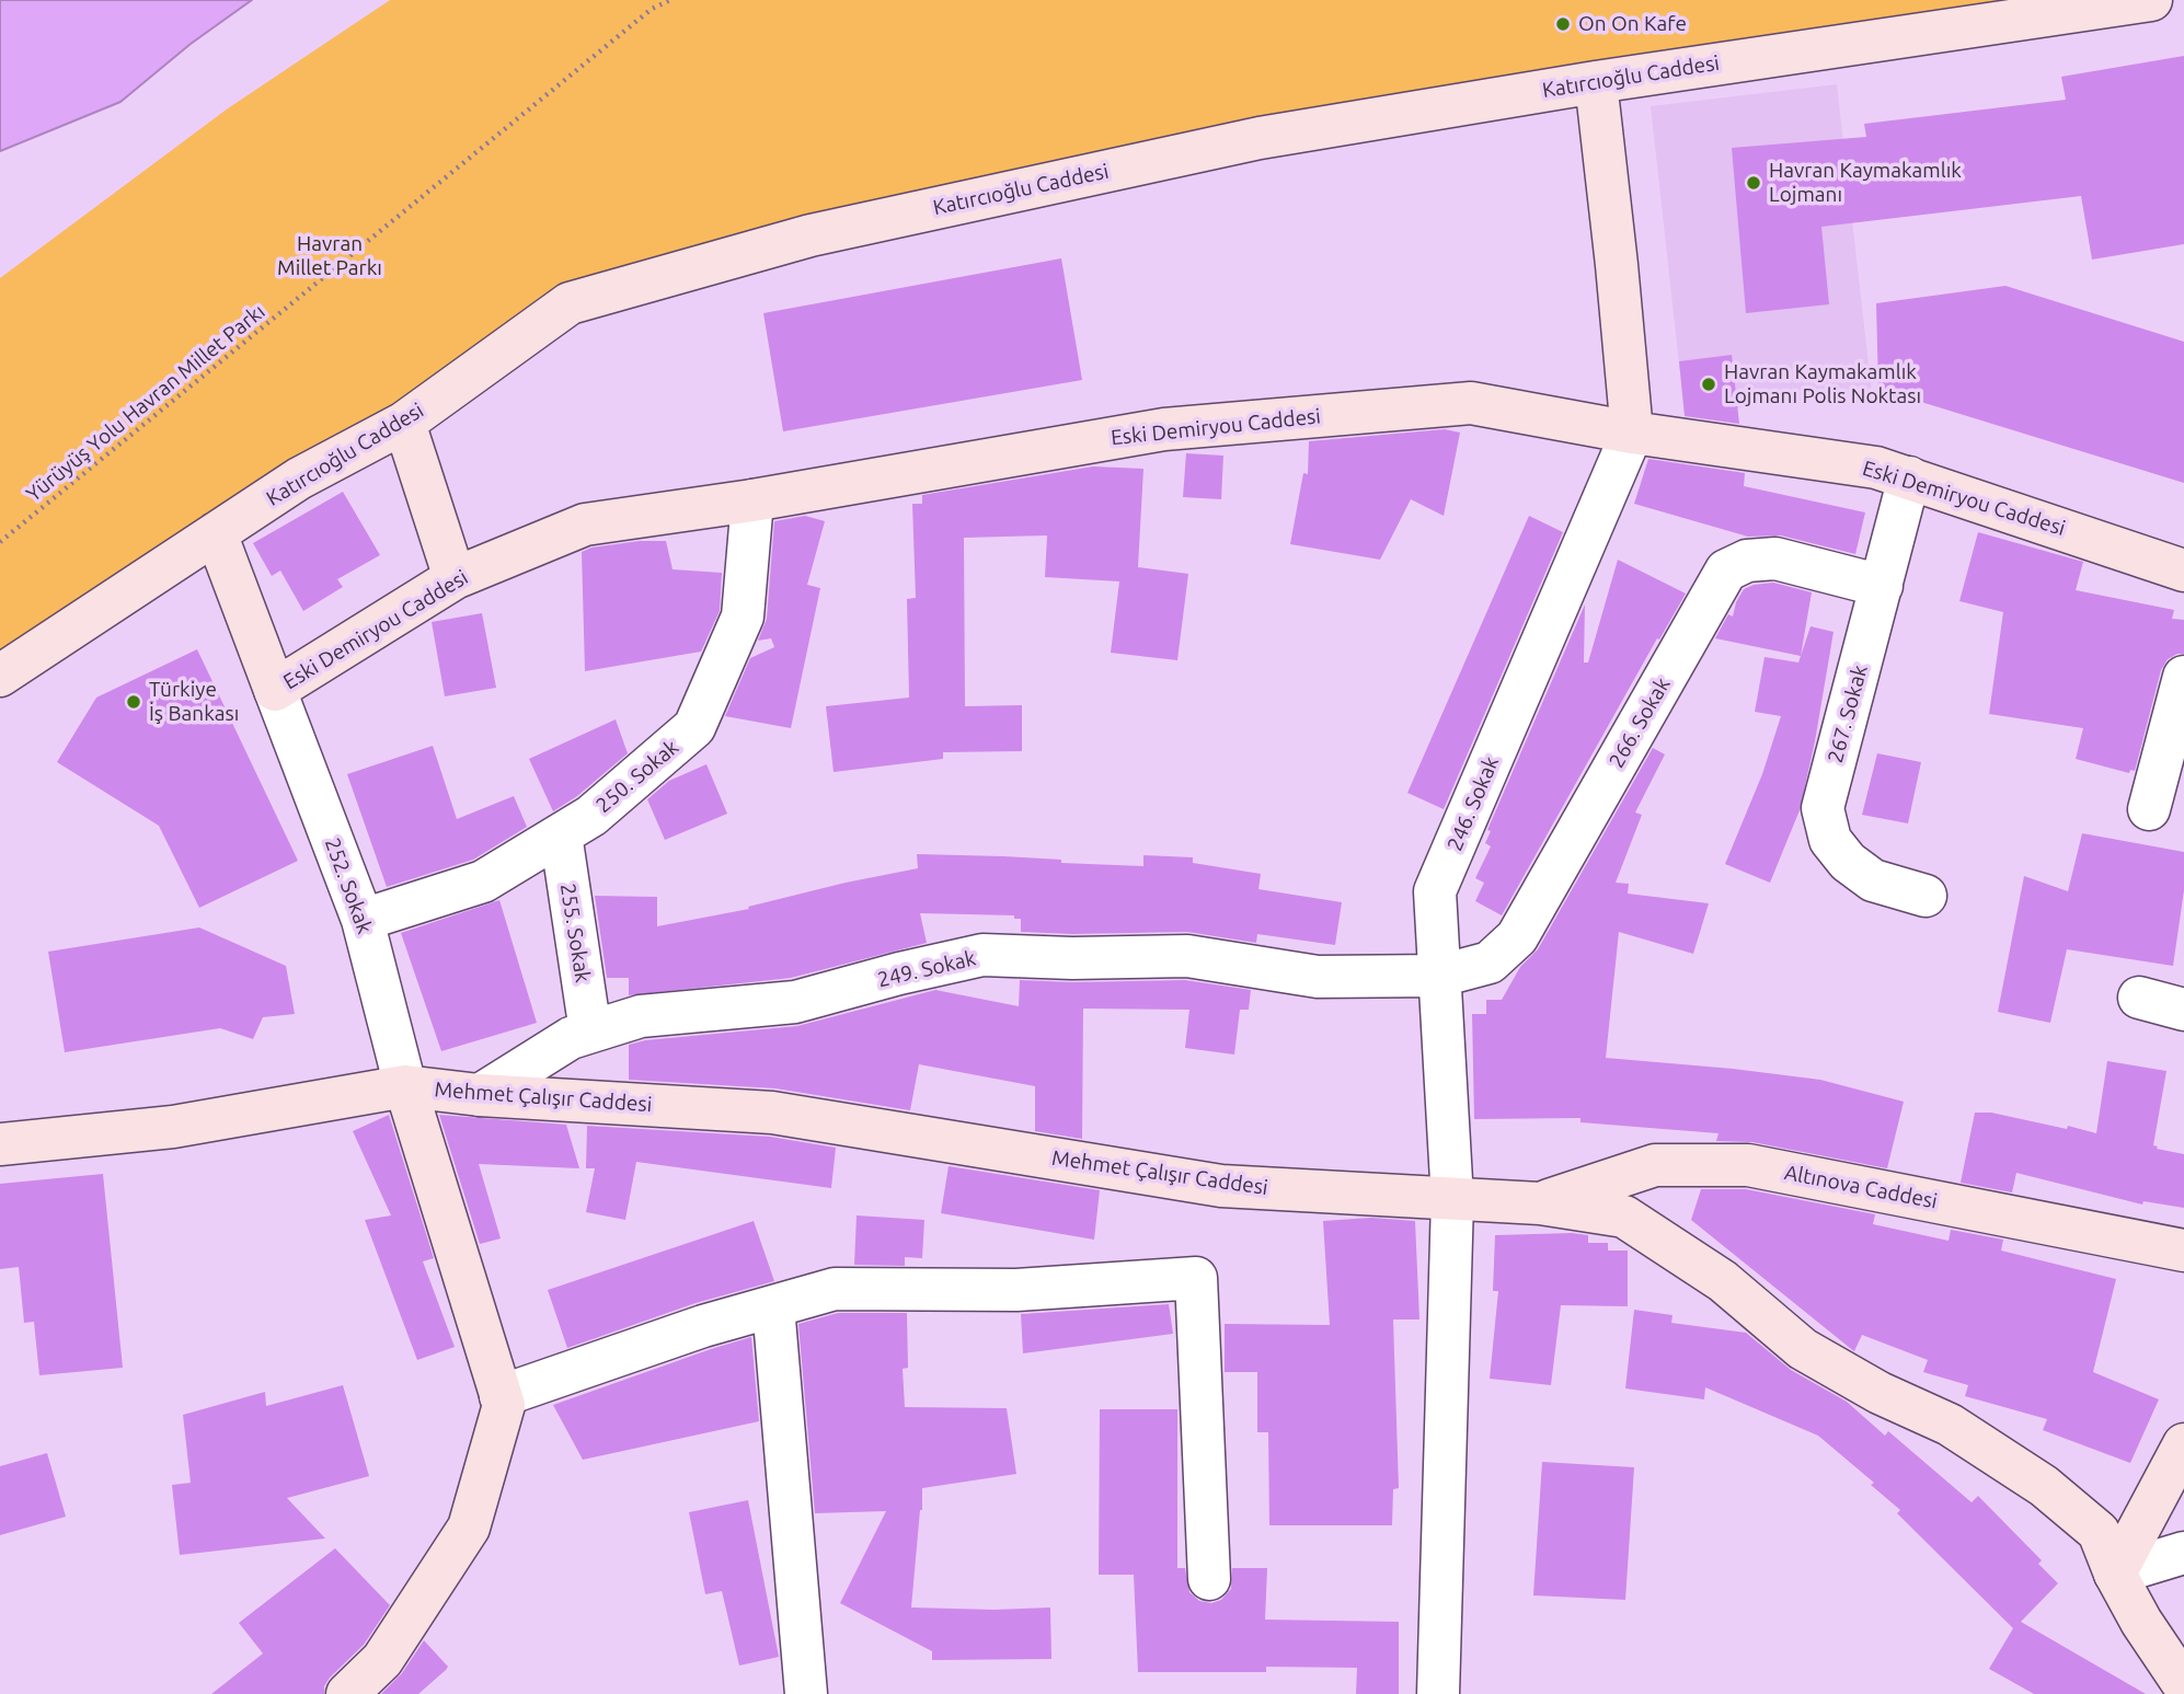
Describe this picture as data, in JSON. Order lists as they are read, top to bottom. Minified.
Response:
{"streets":{"main road":["Katırcıoğlu Caddesi","Eski Demiryou Caddesi","Mehmet Çalışır Caddesi","Altınova Caddesi"],"street":["267. Sokak","266. Sokak","250. Sokak","246. Sokak","252. Sokak","255. Sokak","249. Sokak"],"path":["Yürüyüş Yolu Havran Millet Parkı"]},"crossings":[["Eski Demiryou Caddesi","267. Sokak"],["Eski Demiryou Caddesi","250. Sokak"],["Eski Demiryou Caddesi","246. Sokak"],["Eski Demiryou Caddesi","252. Sokak"],["267. Sokak","266. Sokak"],["266. Sokak","246. Sokak"],["266. Sokak","249. Sokak"],["250. Sokak","252. Sokak"],["250. Sokak","255. Sokak"],["246. Sokak","249. Sokak"],["246. Sokak","Mehmet Çalışır Caddesi"],["252. Sokak","Mehmet Çalışır Caddesi"],["255. Sokak","249. Sokak"],["249. Sokak","Mehmet Çalışır Caddesi"],["Mehmet Çalışır Caddesi","Altınova Caddesi"]],"parks":["Havran Millet Parkı"],"places":["On On Kafe","Havran Kaymakamlık Lojmanı","Havran Kaymakamlık Lojmanı Polis Noktası","Türkiye İş Bankası"]}
